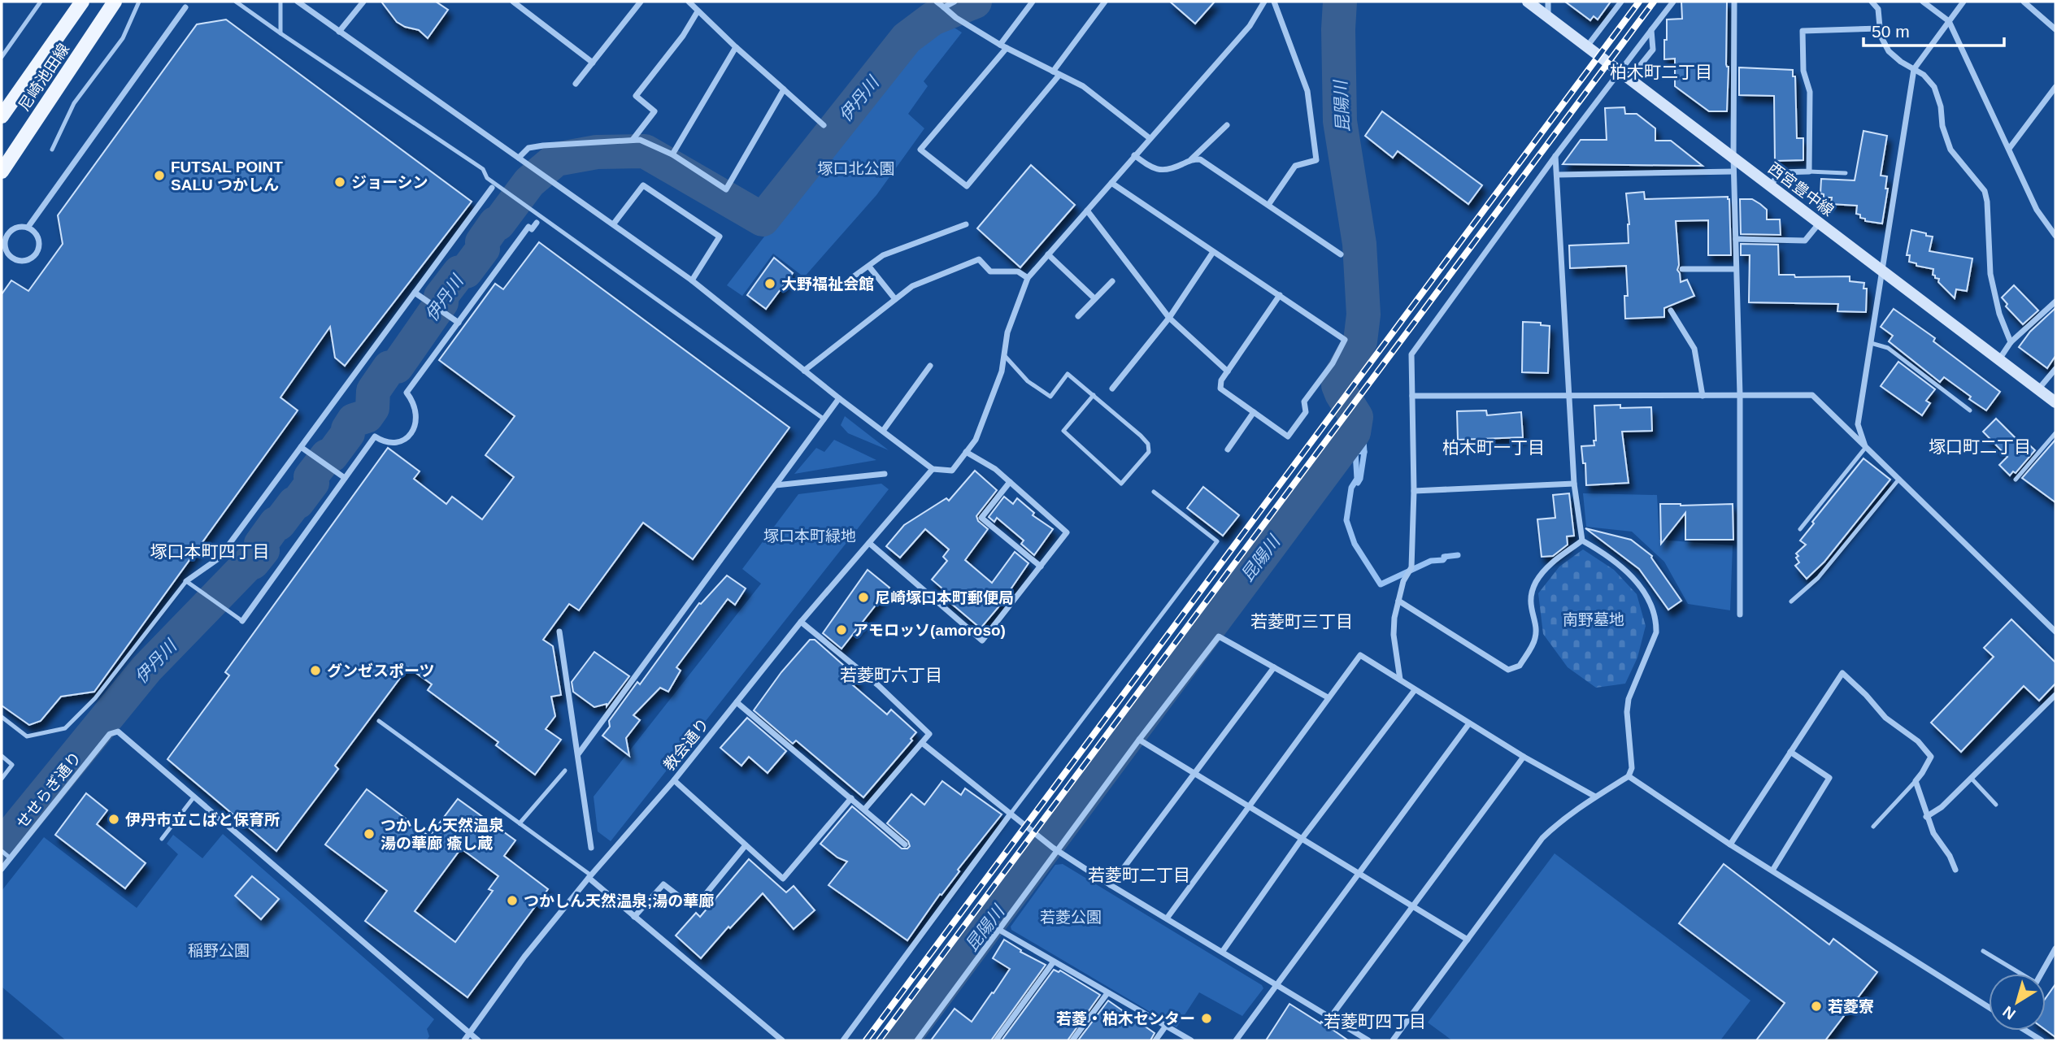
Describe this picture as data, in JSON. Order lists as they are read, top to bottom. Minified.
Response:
{"streets":{"main road":["尼崎池田線","西宮豊中線"],"street":["教会通り","せせらぎ通り"]},"districts":["柏木町二丁目","塚口町二丁目","柏木町一丁目","塚口本町四丁目","若菱町三丁目","若菱町六丁目","若菱町二丁目","若菱町四丁目"],"water":["伊丹川","昆陽川"],"parks":["塚口北公園","塚口本町緑地","南野墓地","若菱公園","稲野公園"],"places":["FUTSAL POINT SALU つかしん","ジョーシン","大野福祉会館","尼崎塚口本町郵便局","アモロッソ(amoroso)","グンゼスポーツ","伊丹市立こばと保育所","つかしん天然温泉 湯の華廊 瘉し蔵","つかしん天然温泉;湯の華廊","若菱寮","若菱・柏木センター"],"scale_bar":"50 m","north":"bottom left"}
